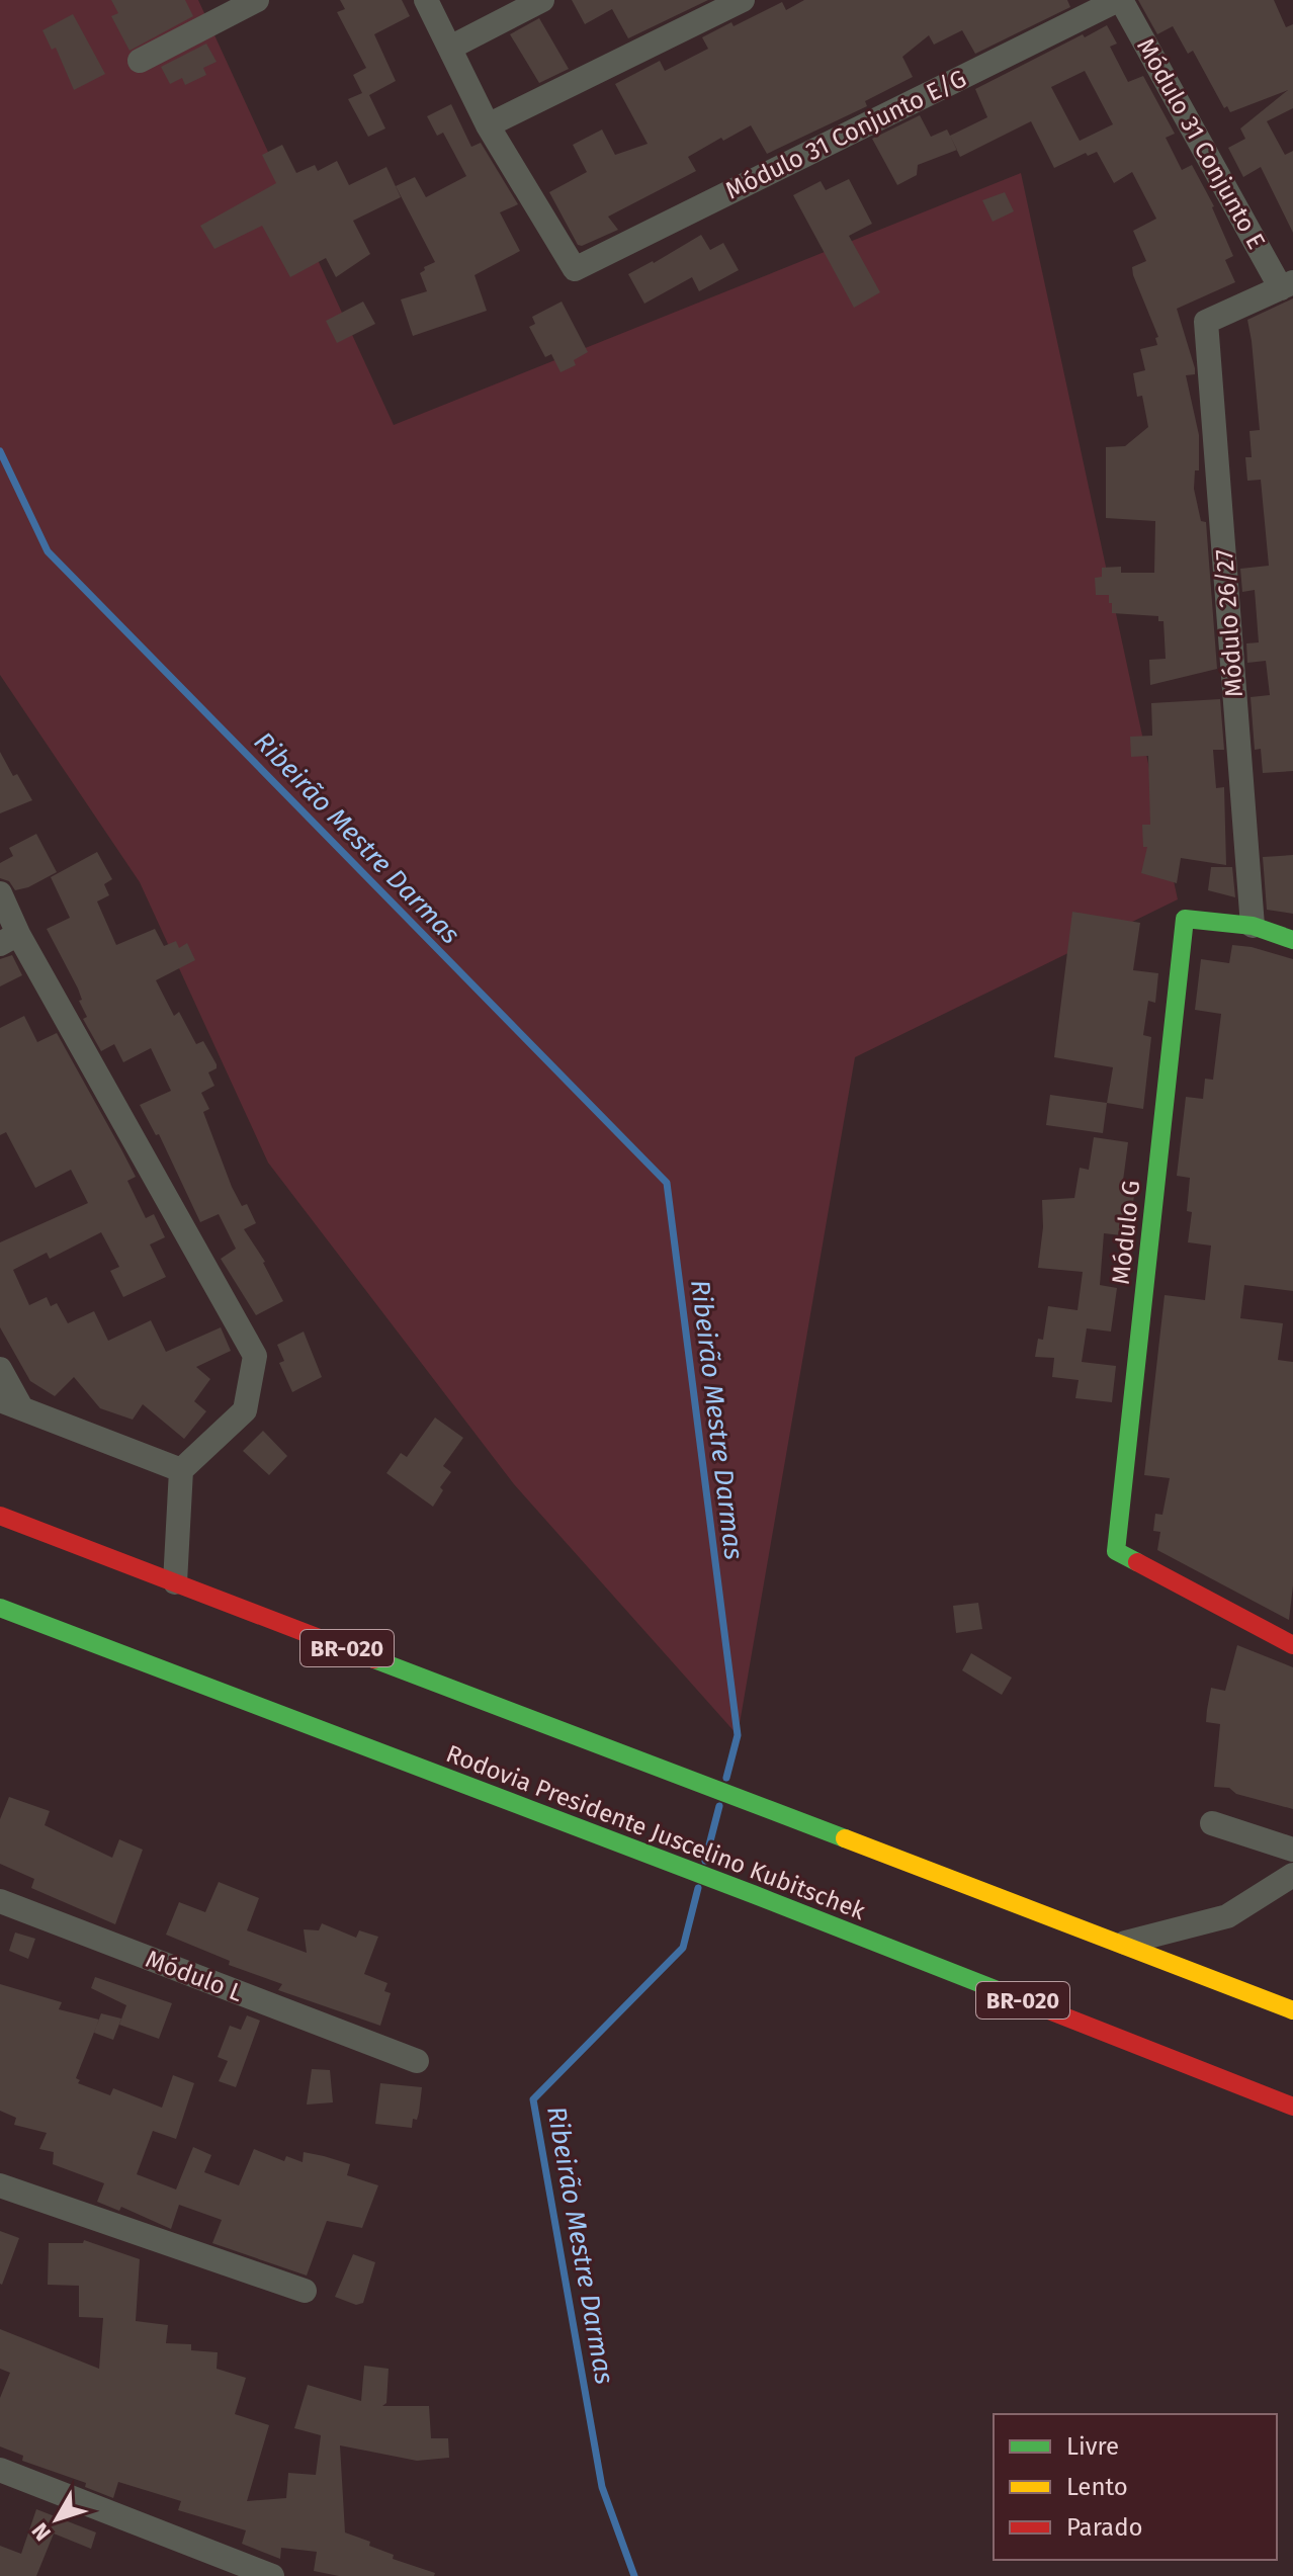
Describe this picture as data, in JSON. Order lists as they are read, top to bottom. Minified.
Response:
{"streets":{"main road":["Módulo G","BR-020","Rodovia Presidente Juscelino Kubitschek"],"street":["Módulo 31 Conjunto E/G","Módulo 31 Conjunto E","Módulo 26/27","Módulo L"]},"crossings":[["Módulo 31 Conjunto E/G","Módulo 31 Conjunto E"],["Módulo 31 Conjunto E","Módulo 26/27"],["Módulo 26/27","Módulo G"]],"water":["Ribeirão Mestre Darmas"],"legend":["Livre","Lento","Parado"],"north":"bottom left"}
